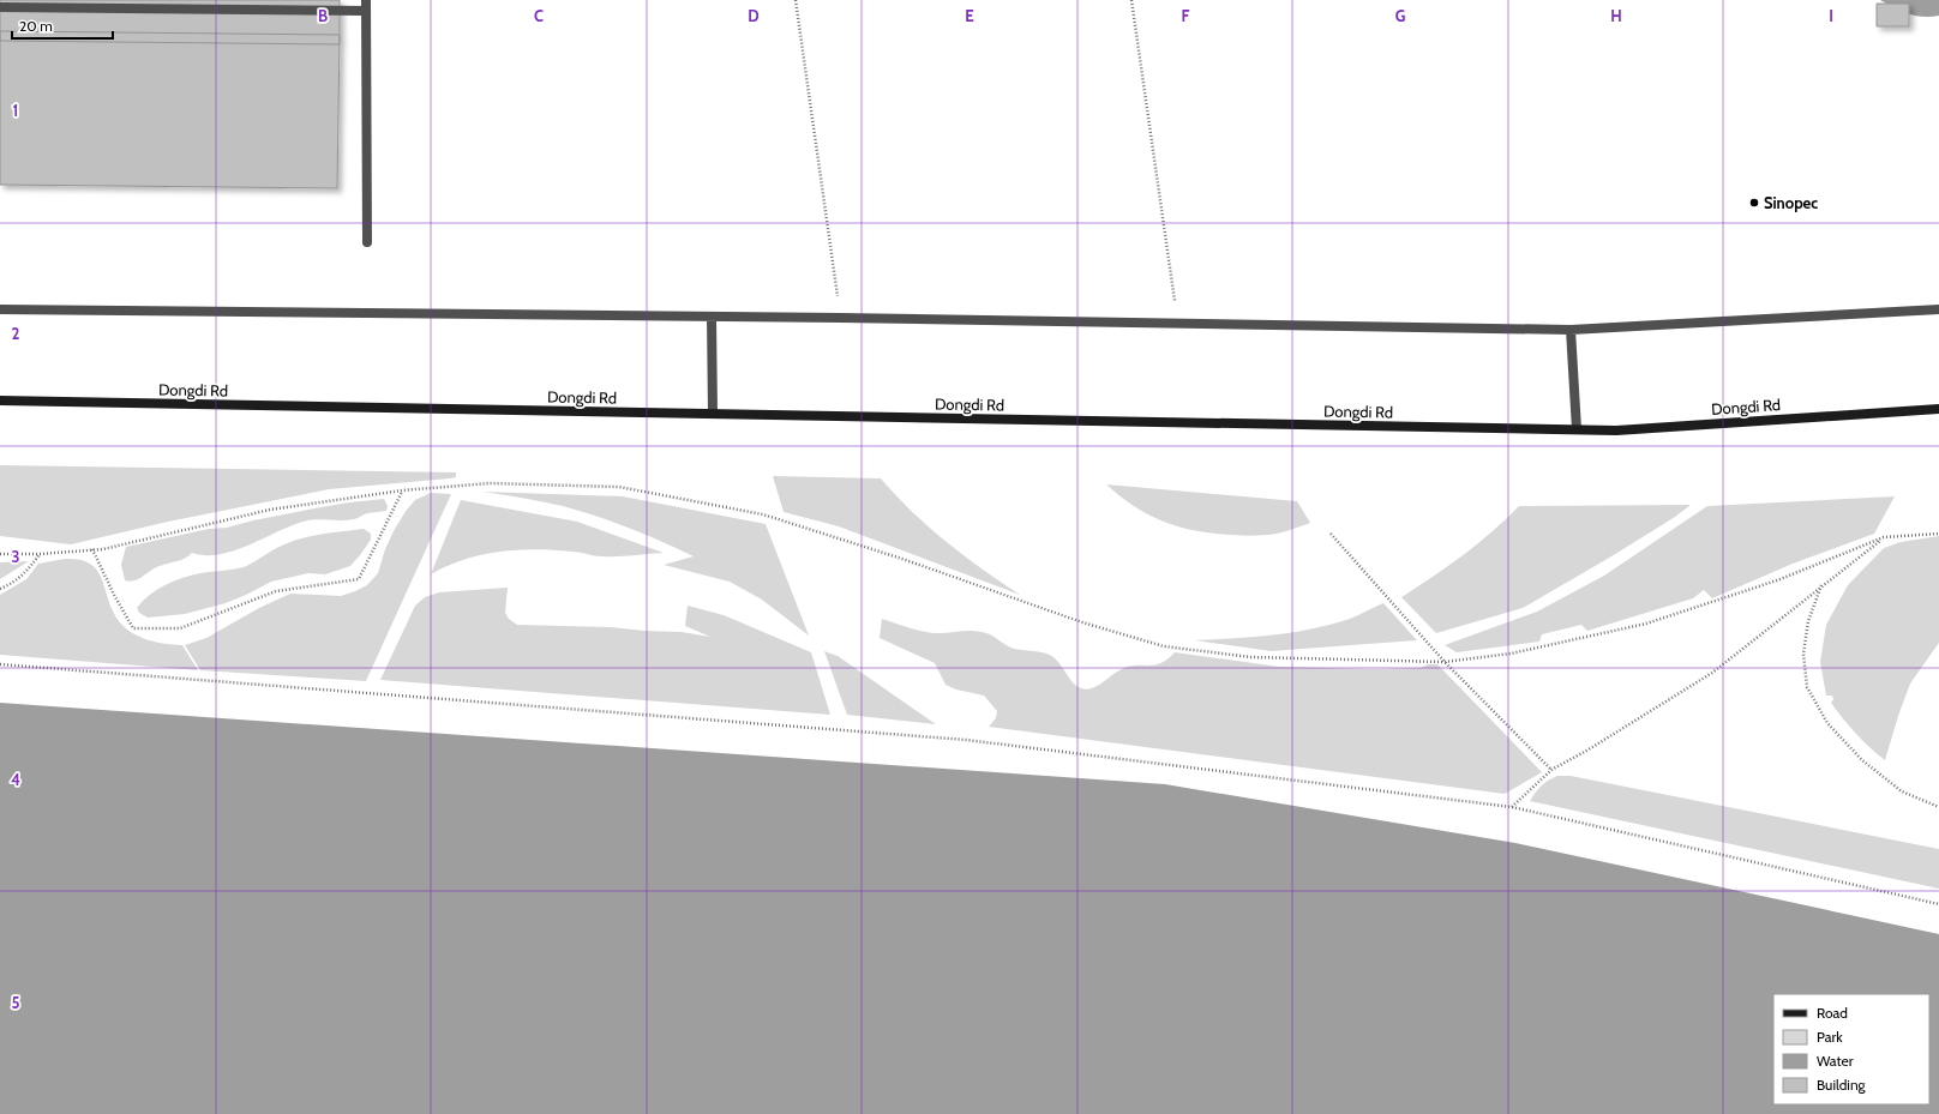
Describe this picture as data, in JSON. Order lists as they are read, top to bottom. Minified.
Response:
{"streets":{"main road":["Dongdi Rd"]},"places":["Sinopec"],"legend":["Road","Park","Water","Building"],"scale_bar":"20 m","grid":{"columns":["B","C","D","E","F","G","H","I"],"rows":["1","2","3","4","5"]}}
